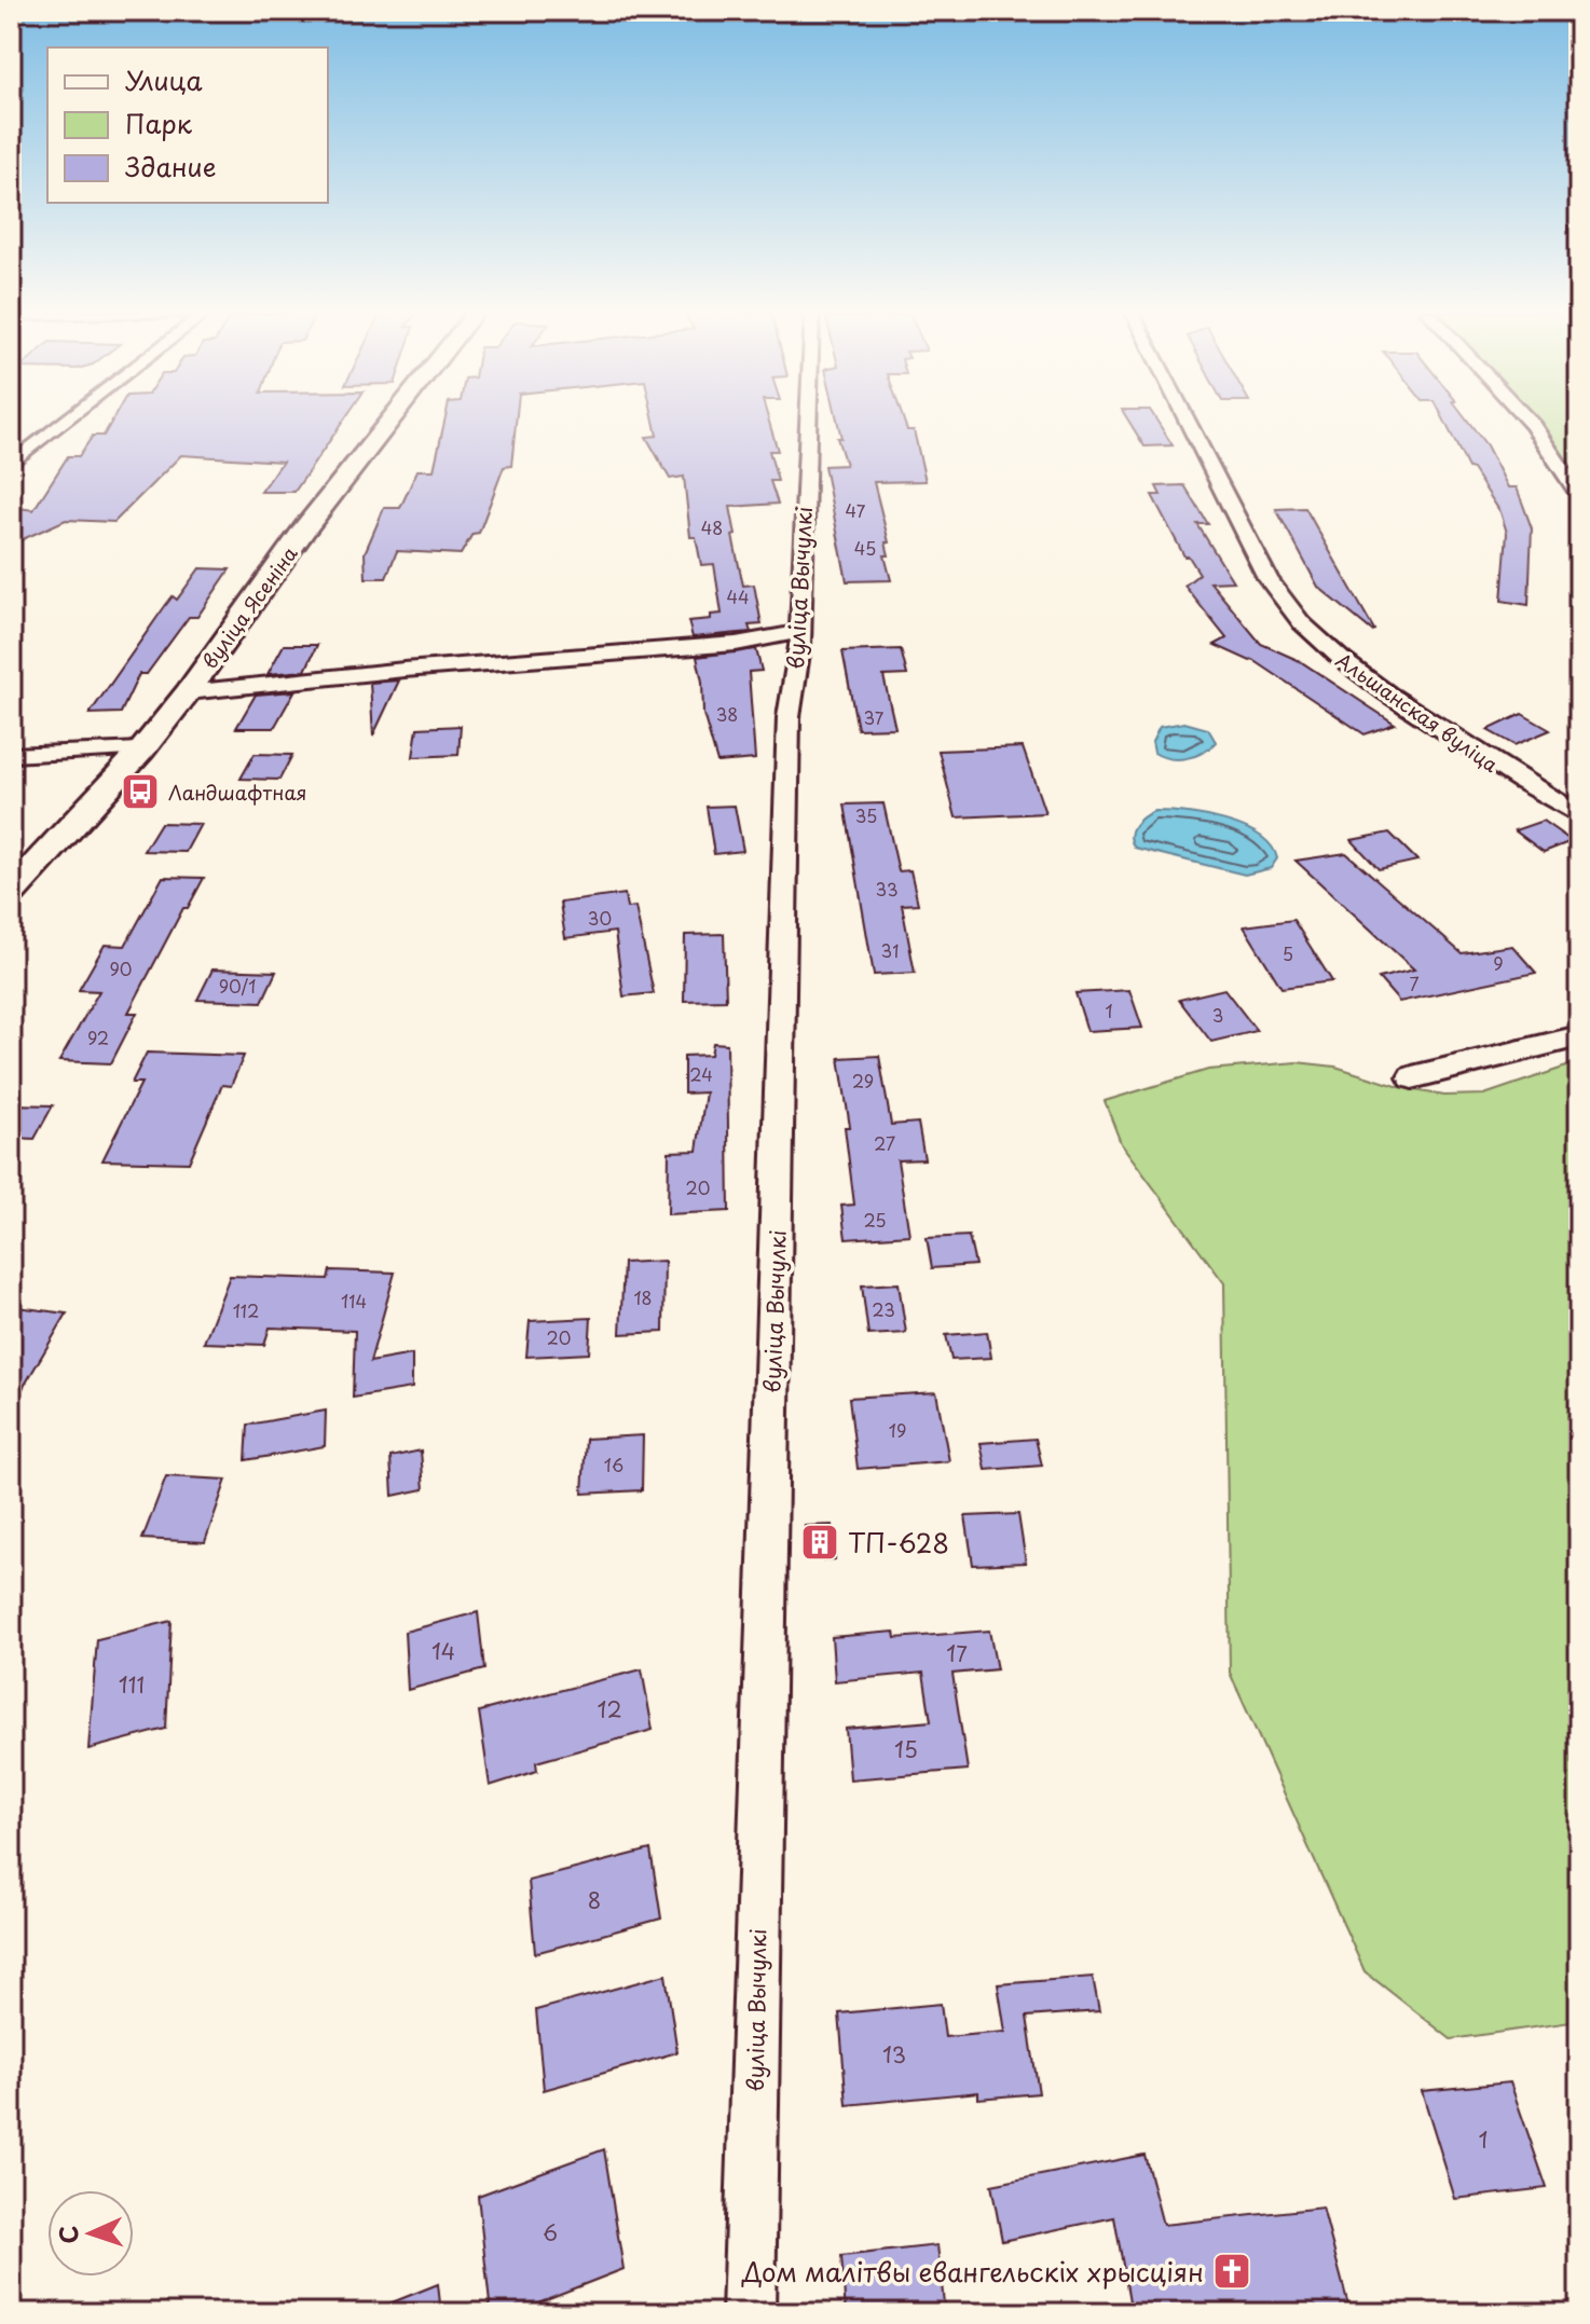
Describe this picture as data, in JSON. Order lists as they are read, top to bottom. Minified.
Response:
{"streets":{"street":["вуліца Вычулкі","вуліца Ясеніна","Альшанская вуліца"]},"places":{"bus stop":["Ландшафтная"],"building":["ТП-628"],"church":["Дом малітвы евангельскіх хрысціян"]},"house_numbers":["47","48","45","44","38","37","35","33","30","31","5","9","90","7","90/1","1","3","92","24","29","27","20","25","18","114","23","112","20","19","16","14","17","111","12","15","8","13","1","6"],"legend":["Улица","Парк","Здание"],"north":"left"}
